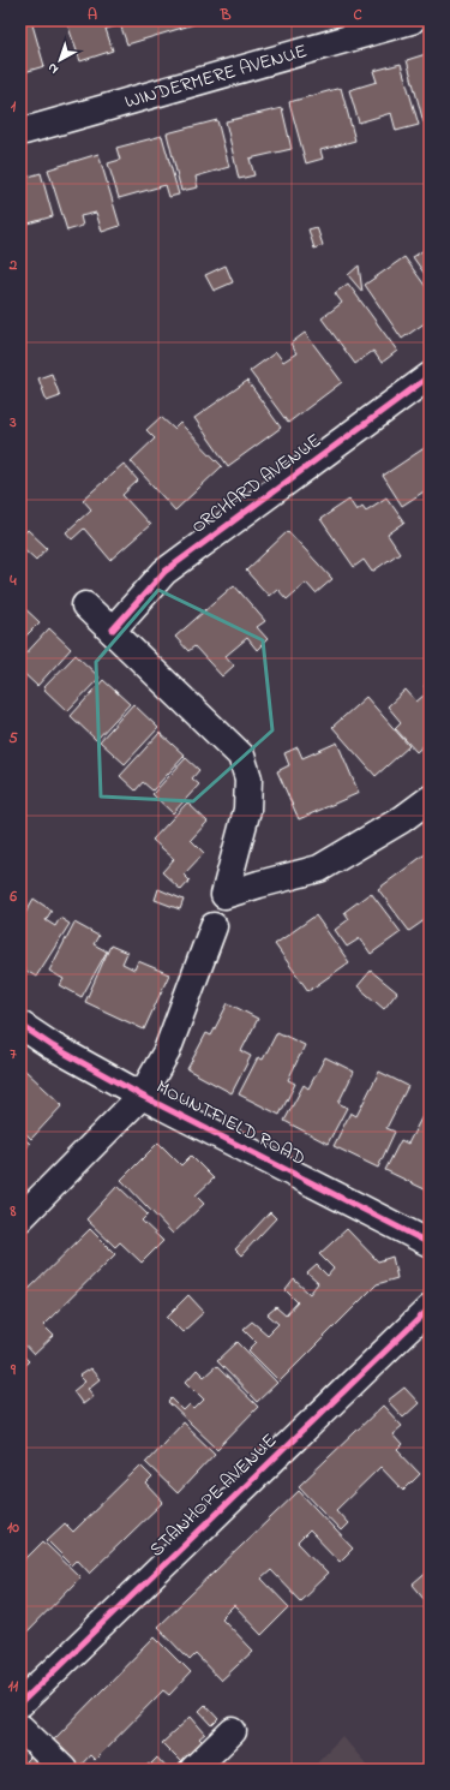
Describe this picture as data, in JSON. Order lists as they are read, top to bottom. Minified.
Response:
{"streets":{"street":["WINDERMERE AVENUE","ORCHARD AVENUE","MOUNTFIELD ROAD","STANHOPE AVENUE"]},"north":"bottom left","grid":{"columns":["A","B","C"],"rows":["1","2","3","4","5","6","7","8","9","10","11"]}}
